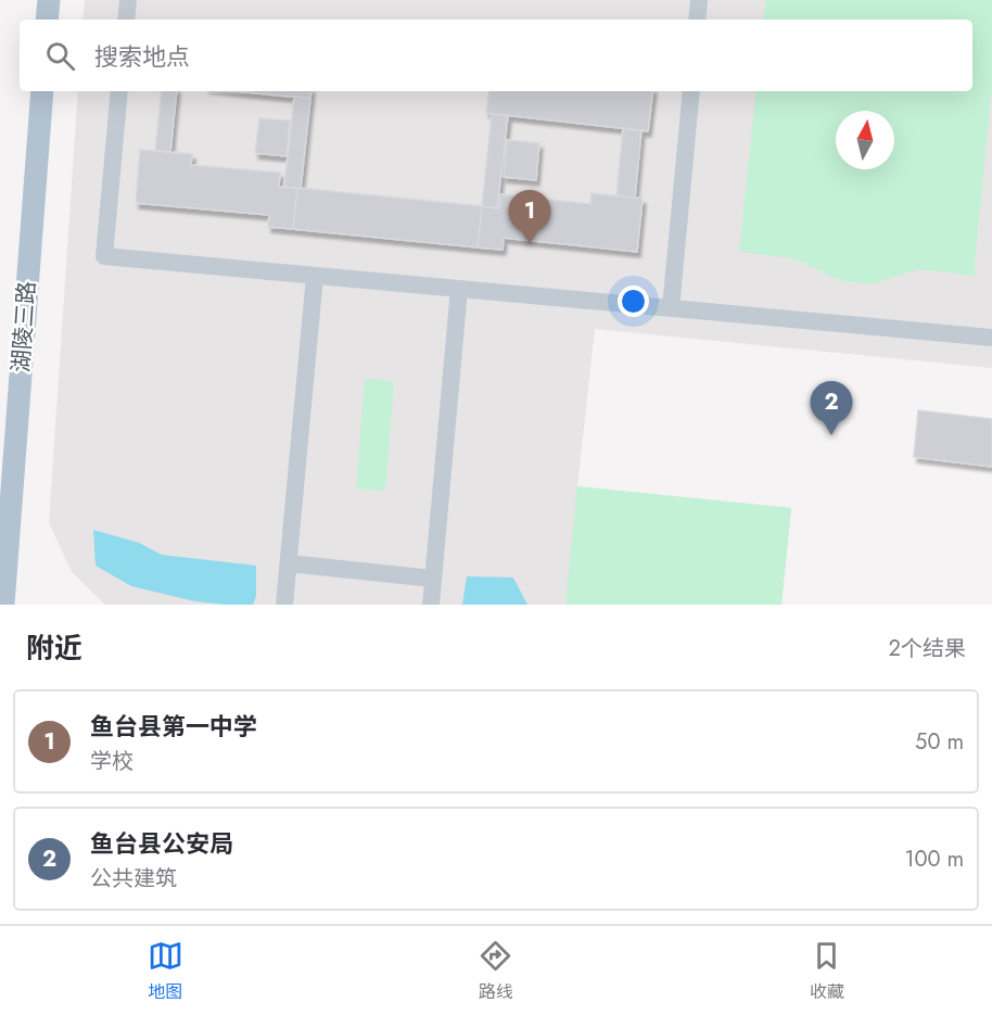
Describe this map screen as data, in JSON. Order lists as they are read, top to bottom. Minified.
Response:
{"streets":{"main road":["湖陵三路"]},"north":"top","page":{"search":"搜索地点","pins":["1","2"],"heading":["附近","2个结果"],"list":[{"mark":"1","name":"鱼台县第一中学","note":"学校","value":"50 m"},{"mark":"2","name":"鱼台县公安局","note":"公共建筑","value":"100 m"}],"nav":["地图","路线","收藏"]}}
